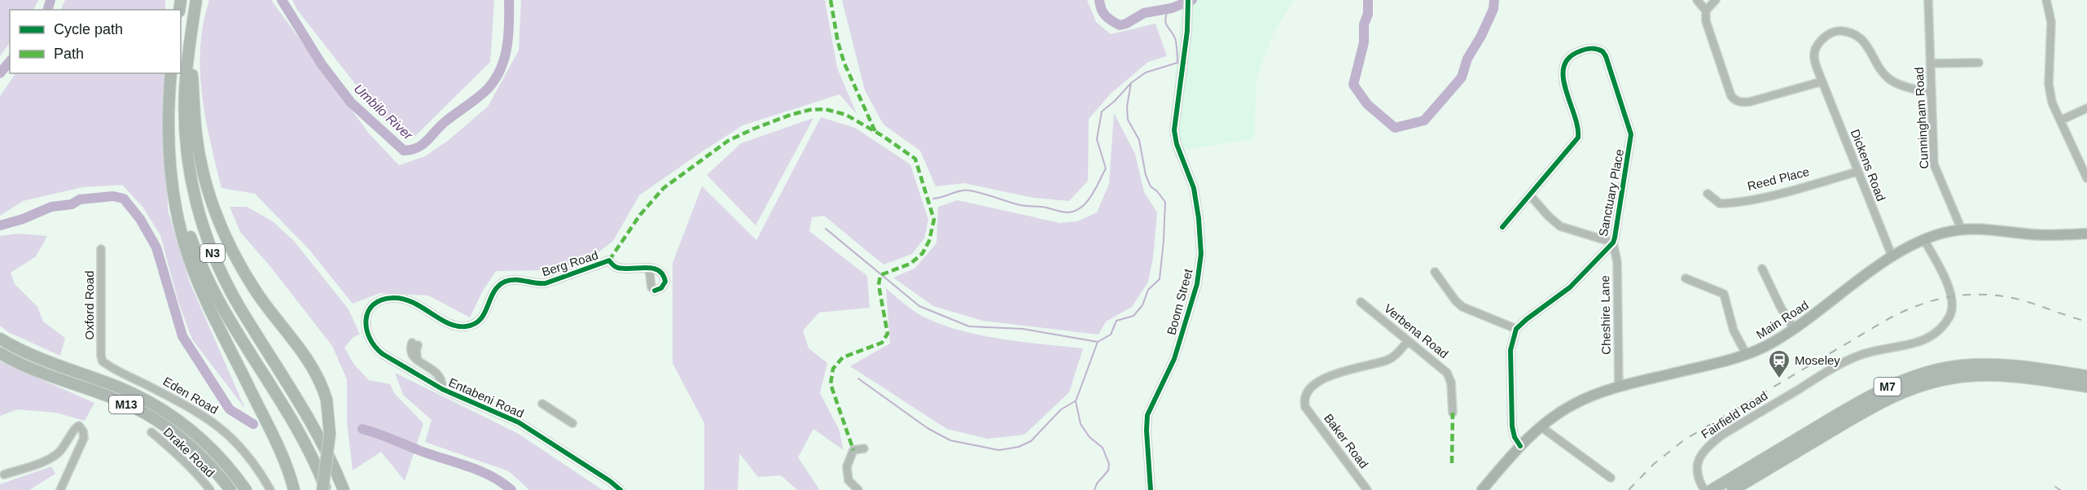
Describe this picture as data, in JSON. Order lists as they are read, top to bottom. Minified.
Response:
{"streets":{"highway":["N3","M7","M13"],"main road":["Main Road"],"street":["Cunningham Road","Dickens Road","Reed Place","Sanctuary Place","Berg Road","Boom Street","Oxford Road","Cheshire Lane","Verbena Road","Eden Road","Entabeni Road","Fairfield Road","Baker Road","Drake Road"]},"crossings":[["Cunningham Road","Dickens Road"],["Cunningham Road","Main Road"],["Dickens Road","Reed Place"],["Dickens Road","Main Road"],["Sanctuary Place","Cheshire Lane"],["Berg Road","Entabeni Road"],["Oxford Road","Eden Road"],["Cheshire Lane","Main Road"],["Main Road","Fairfield Road"],["Verbena Road","Baker Road"]],"water":["Umbilo River"],"places":{"station":["Moseley"]},"legend":["Cycle path","Path"]}
